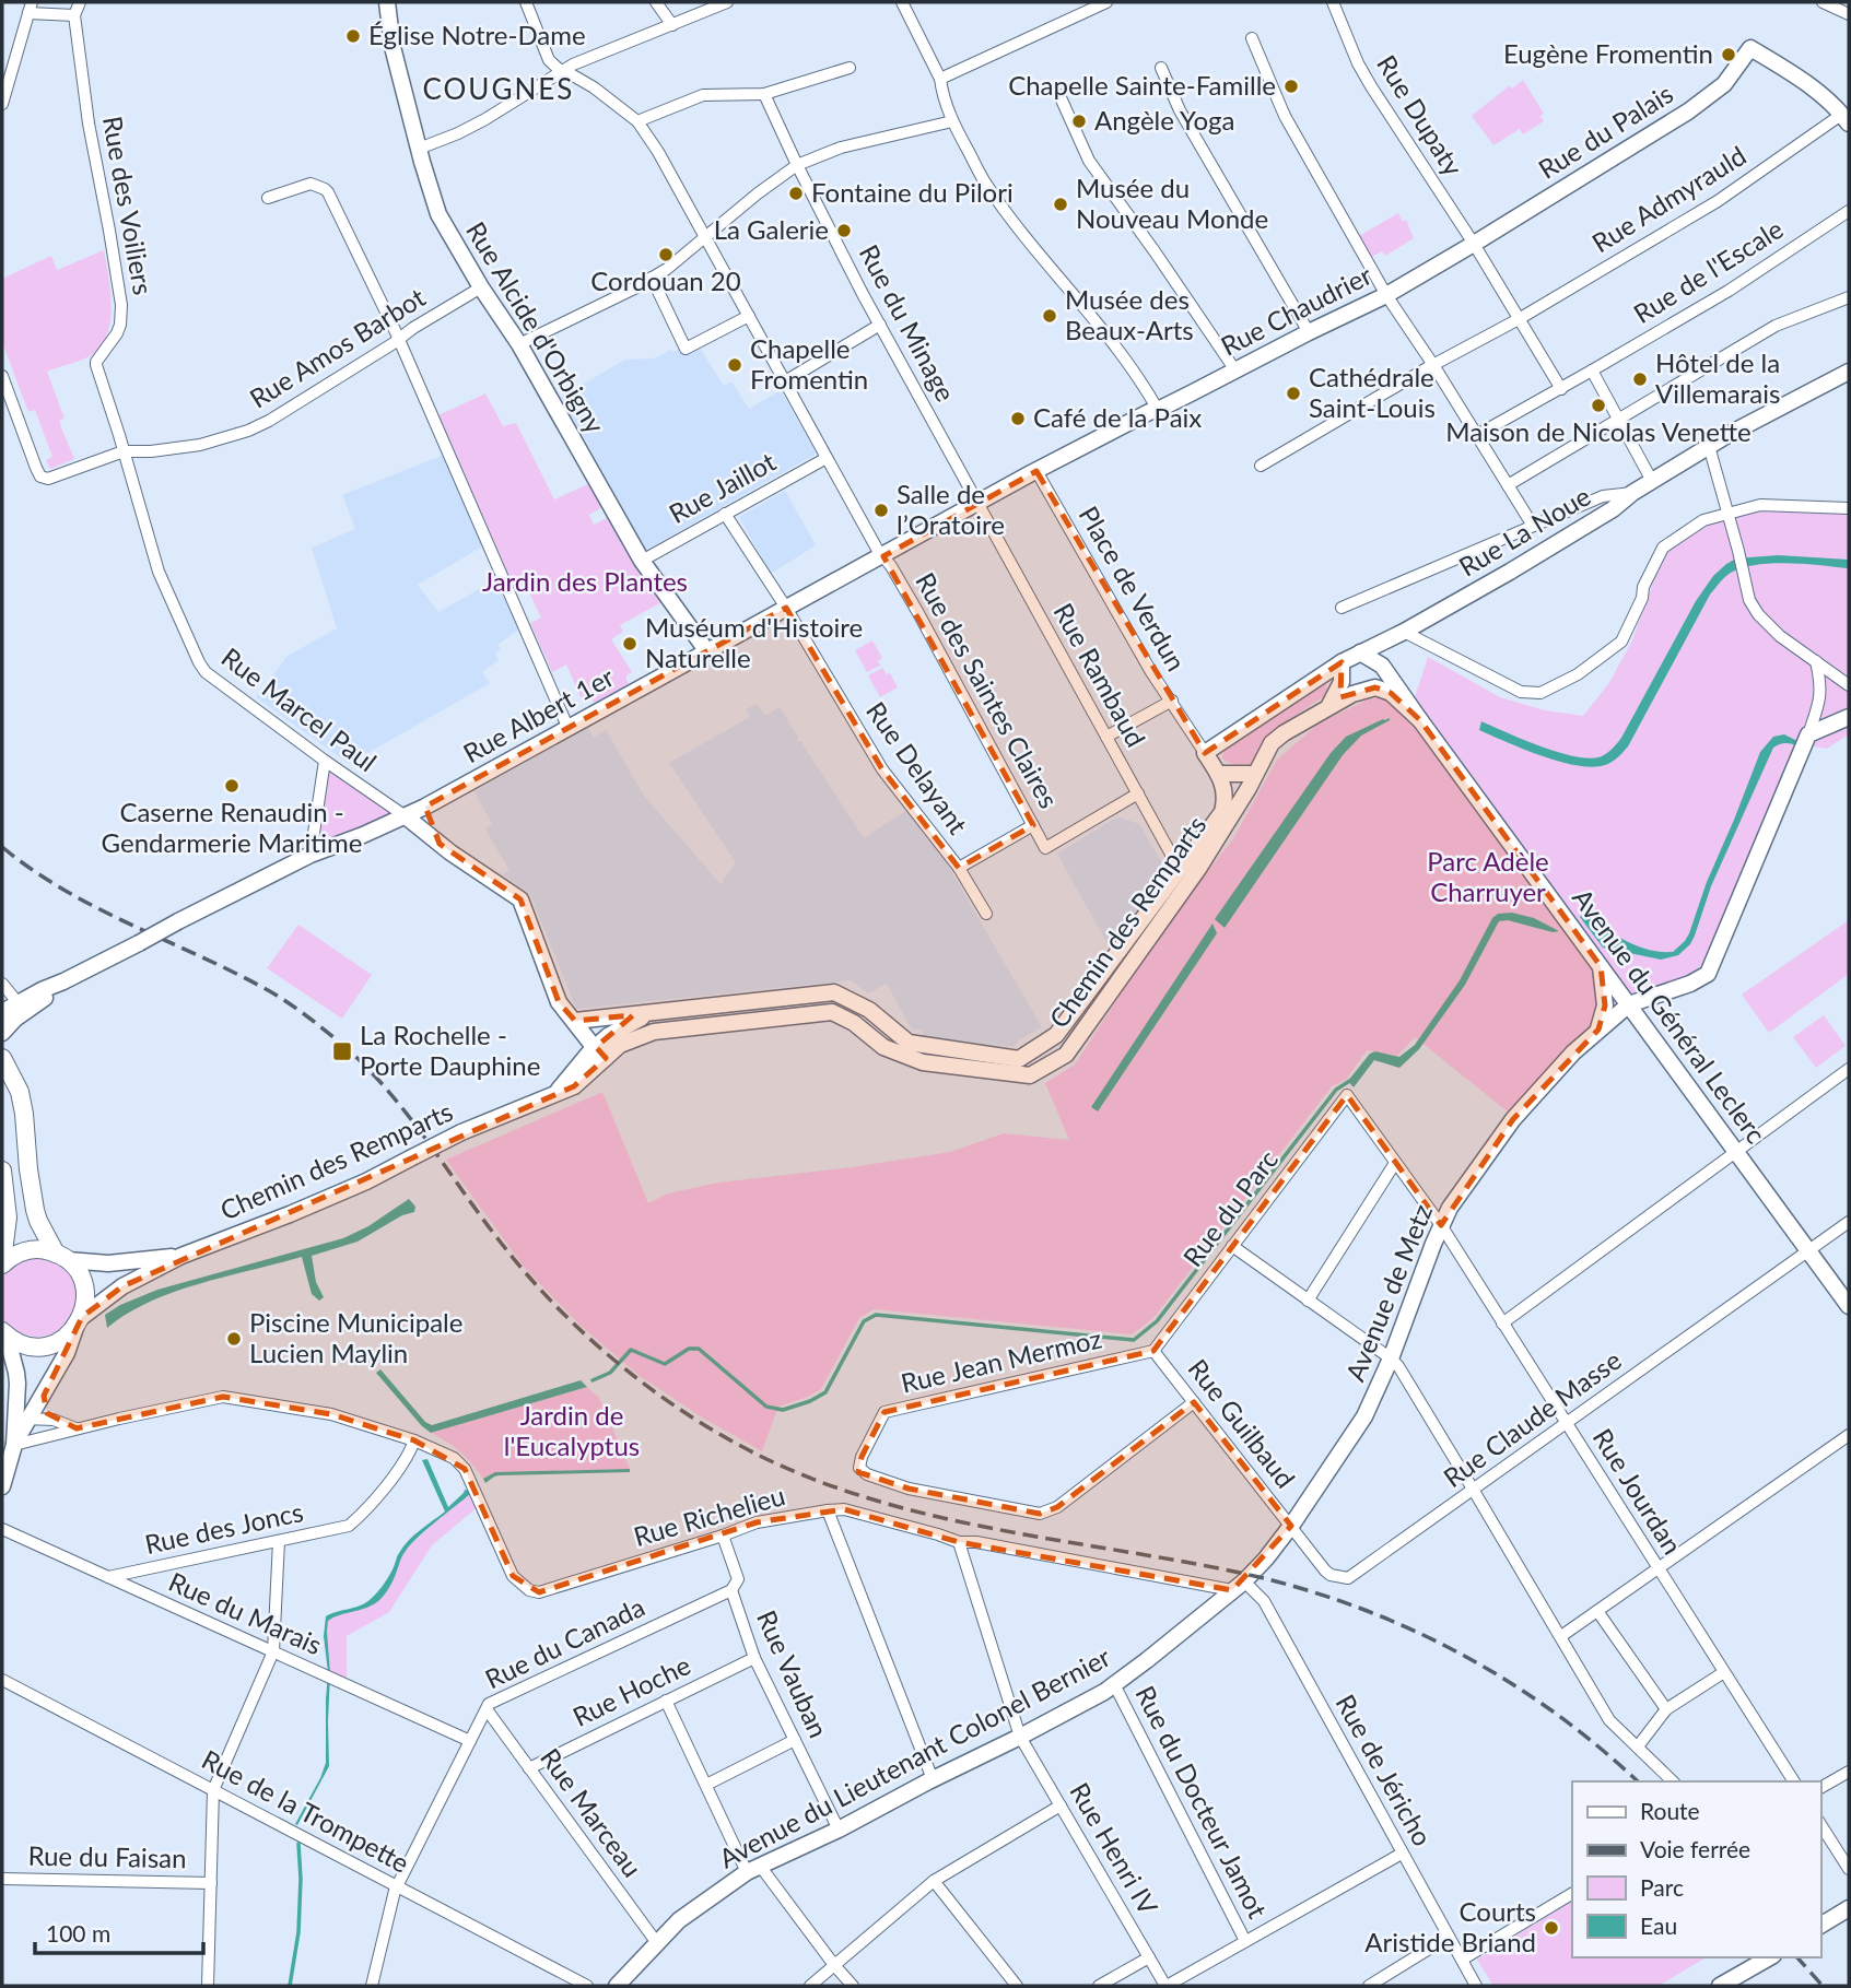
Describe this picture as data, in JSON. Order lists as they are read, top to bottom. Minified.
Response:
{"streets":{"street":["Rue Dupaty","Rue du Palais","Rue Admyrauld","Rue des Voiliers","Rue de l'Escale","Rue Chaudrier","Rue du Minage","Rue Alcide d'Orbigny","Rue Amos Barbot","Rue Jaillot","Rue La Noue","Place de Verdun","Rue Rambaud","Rue des Saintes Claires","Rue Marcel Paul","Rue Albert 1er","Rue Delayant","Chemin des Remparts","Avenue du Général Leclerc","Rue du Parc","Avenue de Metz","Rue Jean Mermoz","Rue Claude Masse","Rue Guilbaud","Rue Jourdan","Rue Richelieu","Rue des Joncs","Rue du Marais","Rue du Canada","Rue Vauban","Rue Hoche","Avenue du Lieutenant Colonel Bernier","Rue de Jéricho","Rue du Docteur Jamot","Rue de la Trompette","Rue Marceau","Rue Henri IV","Rue du Faisan"]},"crossings":[["Rue Dupaty","Rue du Palais"],["Rue Dupaty","Rue Admyrauld"],["Rue Dupaty","Rue de l'Escale"],["Rue Dupaty","Rue Chaudrier"],["Rue du Palais","Rue Admyrauld"],["Rue du Palais","Rue Chaudrier"],["Rue des Voiliers","Rue Amos Barbot"],["Rue des Voiliers","Rue Marcel Paul"],["Rue Chaudrier","Rue du Minage"],["Rue Chaudrier","Place de Verdun"],["Rue Chaudrier","Rue Rambaud"],["Rue Chaudrier","Rue Albert 1er"],["Rue du Minage","Rue Rambaud"],["Rue du Minage","Rue Albert 1er"],["Rue Alcide d'Orbigny","Rue Amos Barbot"],["Rue Alcide d'Orbigny","Rue Jaillot"],["Rue Alcide d'Orbigny","Rue Albert 1er"],["Rue Amos Barbot","Rue Marcel Paul"],["Rue Jaillot","Rue des Saintes Claires"],["Rue Jaillot","Rue Delayant"],["Rue La Noue","Avenue du Général Leclerc"],["Place de Verdun","Chemin des Remparts"],["Rue Rambaud","Rue des Saintes Claires"],["Rue Rambaud","Rue Albert 1er"],["Rue Rambaud","Chemin des Remparts"],["Rue des Saintes Claires","Rue Albert 1er"],["Rue Marcel Paul","Rue Albert 1er"],["Rue Albert 1er","Rue Delayant"],["Chemin des Remparts","Avenue du Général Leclerc"],["Avenue du Général Leclerc","Avenue de Metz"],["Avenue du Général Leclerc","Rue Claude Masse"],["Rue du Parc","Rue Jean Mermoz"],["Rue du Parc","Rue Guilbaud"],["Rue du Parc","Rue Jourdan"],["Avenue de Metz","Rue Claude Masse"],["Avenue de Metz","Rue Guilbaud"],["Avenue de Metz","Rue Jourdan"],["Avenue de Metz","Rue Richelieu"],["Avenue de Metz","Avenue du Lieutenant Colonel Bernier"],["Avenue de Metz","Rue de Jéricho"],["Rue Jean Mermoz","Rue Guilbaud"],["Rue Claude Masse","Rue Guilbaud"],["Rue Claude Masse","Rue Jourdan"],["Rue Richelieu","Rue des Joncs"],["Rue Richelieu","Rue Vauban"],["Rue Richelieu","Avenue du Lieutenant Colonel Bernier"],["Rue Richelieu","Rue de Jéricho"],["Rue Richelieu","Rue Henri IV"],["Rue des Joncs","Rue du Marais"],["Rue du Marais","Rue du Canada"],["Rue du Canada","Rue Vauban"],["Rue du Canada","Rue de la Trompette"],["Rue du Canada","Rue Marceau"],["Rue Vauban","Rue Hoche"],["Rue Vauban","Avenue du Lieutenant Colonel Bernier"],["Rue Hoche","Rue Marceau"],["Avenue du Lieutenant Colonel Bernier","Rue de Jéricho"],["Avenue du Lieutenant Colonel Bernier","Rue du Docteur Jamot"],["Avenue du Lieutenant Colonel Bernier","Rue Marceau"],["Avenue du Lieutenant Colonel Bernier","Rue Henri IV"]],"districts":["COUGNES"],"parks":["Jardin des Plantes","Parc Adèle Charruyer","Jardin de l'Eucalyptus"],"places":{"other":["Église Notre-Dame","Eugène Fromentin","Chapelle Sainte-Famille","Angèle Yoga","Fontaine du Pilori","Musée du Nouveau Monde","La Galerie","Cordouan 20","Musée des Beaux-Arts","Chapelle Fromentin","Hôtel de la Villemarais","Cathédrale Saint-Louis","Maison de Nicolas Venette","Café de la Paix","Salle de l’Oratoire","Muséum d'Histoire Naturelle","Caserne Renaudin - Gendarmerie Maritime","Piscine Municipale Lucien Maylin","Courts Aristide Briand"],"transit":["La Rochelle - Porte Dauphine"]},"legend":["Route","Voie ferrée","Parc","Eau"],"scale_bar":"100 m"}
